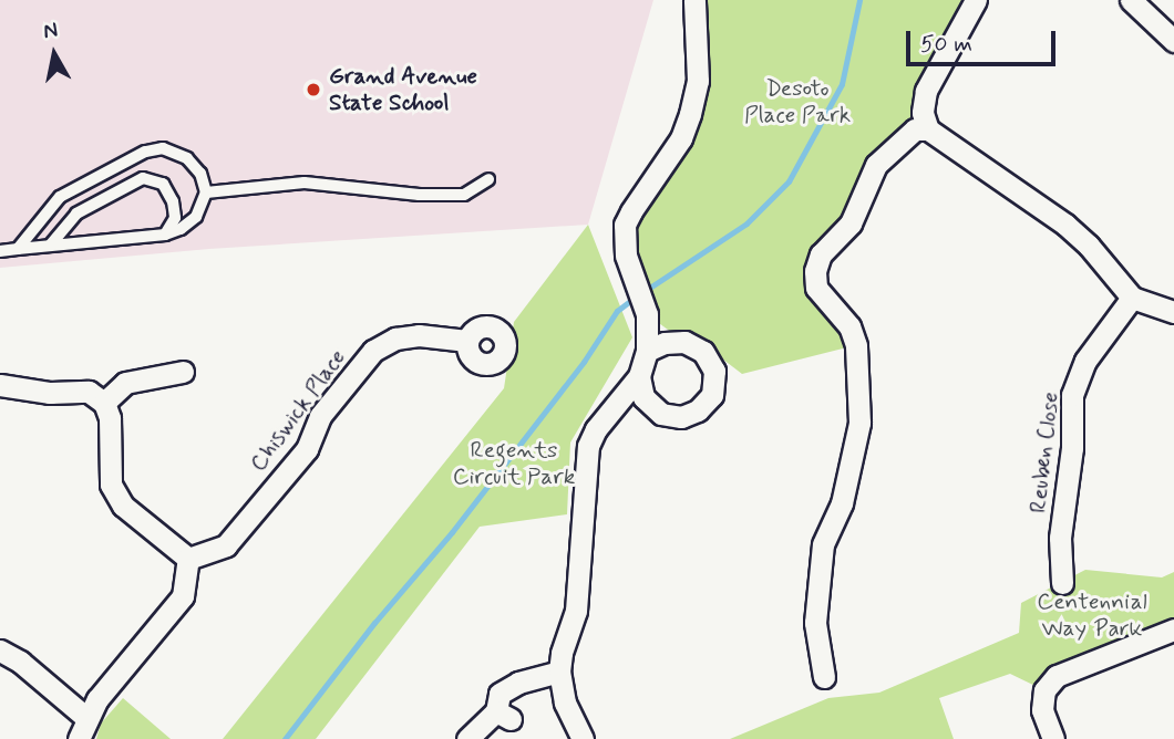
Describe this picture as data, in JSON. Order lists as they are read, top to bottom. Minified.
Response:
{"streets":{"street":["Chiswick Place","Reuben Close"]},"parks":["Desoto Place Park","Regents Circuit Park","Centennial Way Park"],"places":["Grand Avenue State School"],"scale_bar":"50 m","north":"top"}
